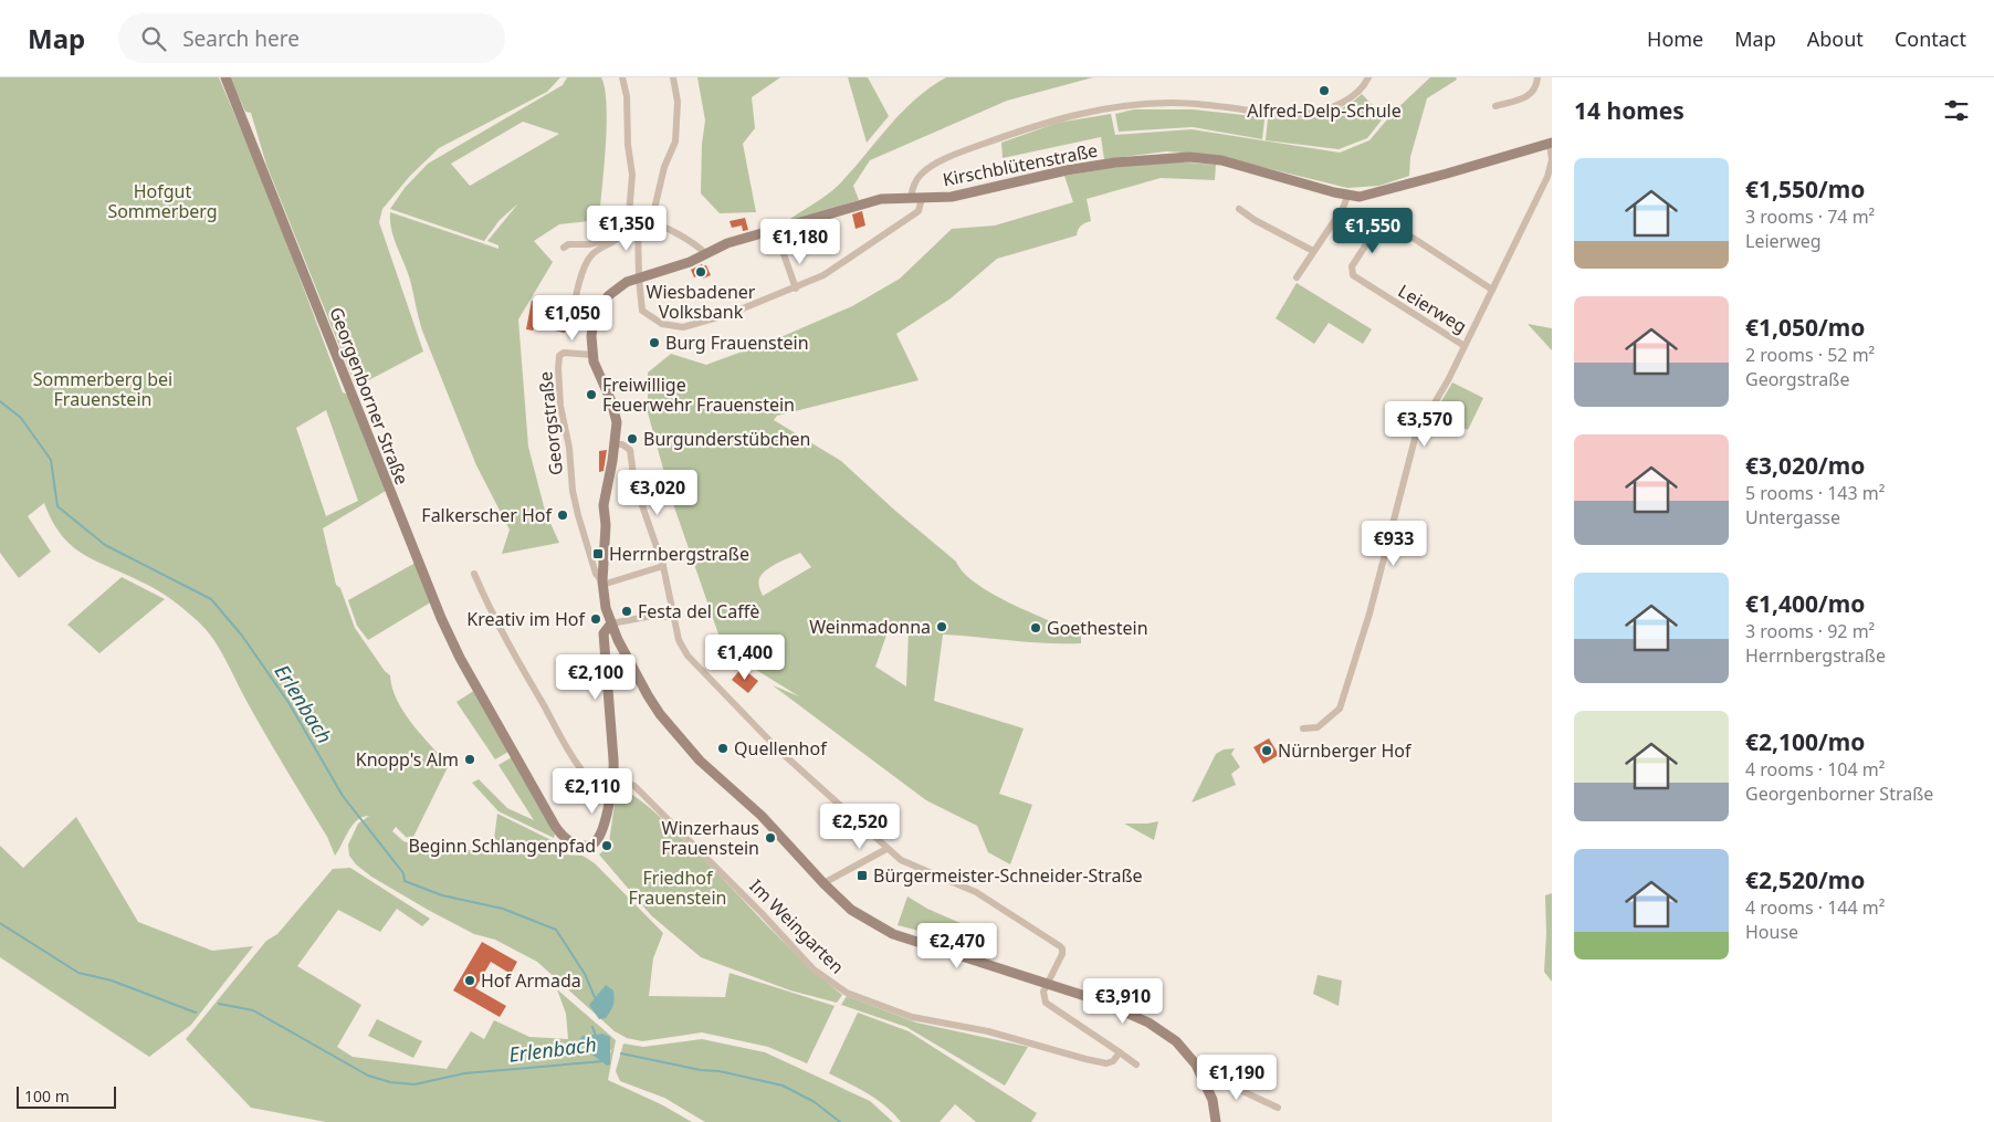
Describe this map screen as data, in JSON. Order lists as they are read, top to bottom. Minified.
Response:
{"streets":{"main road":["Kirschblütenstraße","Georgenborner Straße"],"street":["Leierweg","Georgstraße","Im Weingarten"]},"crossings":[["Kirschblütenstraße","Georgenborner Straße"],["Kirschblütenstraße","Georgstraße"],["Georgenborner Straße","Im Weingarten"]],"water":["Erlenbach"],"parks":["Hofgut Sommerberg","Sommerberg bei Frauenstein","Friedhof Frauenstein"],"places":{"other":["Alfred-Delp-Schule","Wiesbadener Volksbank","Burg Frauenstein","Freiwillige Feuerwehr Frauenstein","Burgunderstübchen","Falkerscher Hof","Festa del Caffè","Kreativ im Hof","Weinmadonna","Goethestein","Quellenhof","Nürnberger Hof","Knopp's Alm","Winzerhaus Frauenstein","Beginn Schlangenpfad","Hof Armada"],"transit":["Herrnbergstraße","Bürgermeister-Schneider-Straße"]},"scale_bar":"100 m","page":{"header":"Map","search":"Search here","nav":["Home","Map","About","Contact"],"heading":"14 homes","list":[{"name":"€1,550/mo","note":"3 rooms · 74 m² · Leierweg"},{"name":"€1,050/mo","note":"2 rooms · 52 m² · Georgstraße"},{"name":"€3,020/mo","note":"5 rooms · 143 m² · Untergasse"},{"name":"€1,400/mo","note":"3 rooms · 92 m² · Herrnbergstraße"},{"name":"€2,100/mo","note":"4 rooms · 104 m² · Georgenborner Straße"},{"name":"€2,520/mo","note":"4 rooms · 144 m² · House"}],"price":["€1,350","€1,550","€1,180","€1,050","€3,570","€3,020","€933","€1,400","€2,100","€2,110","€2,520","€2,470","€3,910","€1,190"],"scale":"100 m"}}
